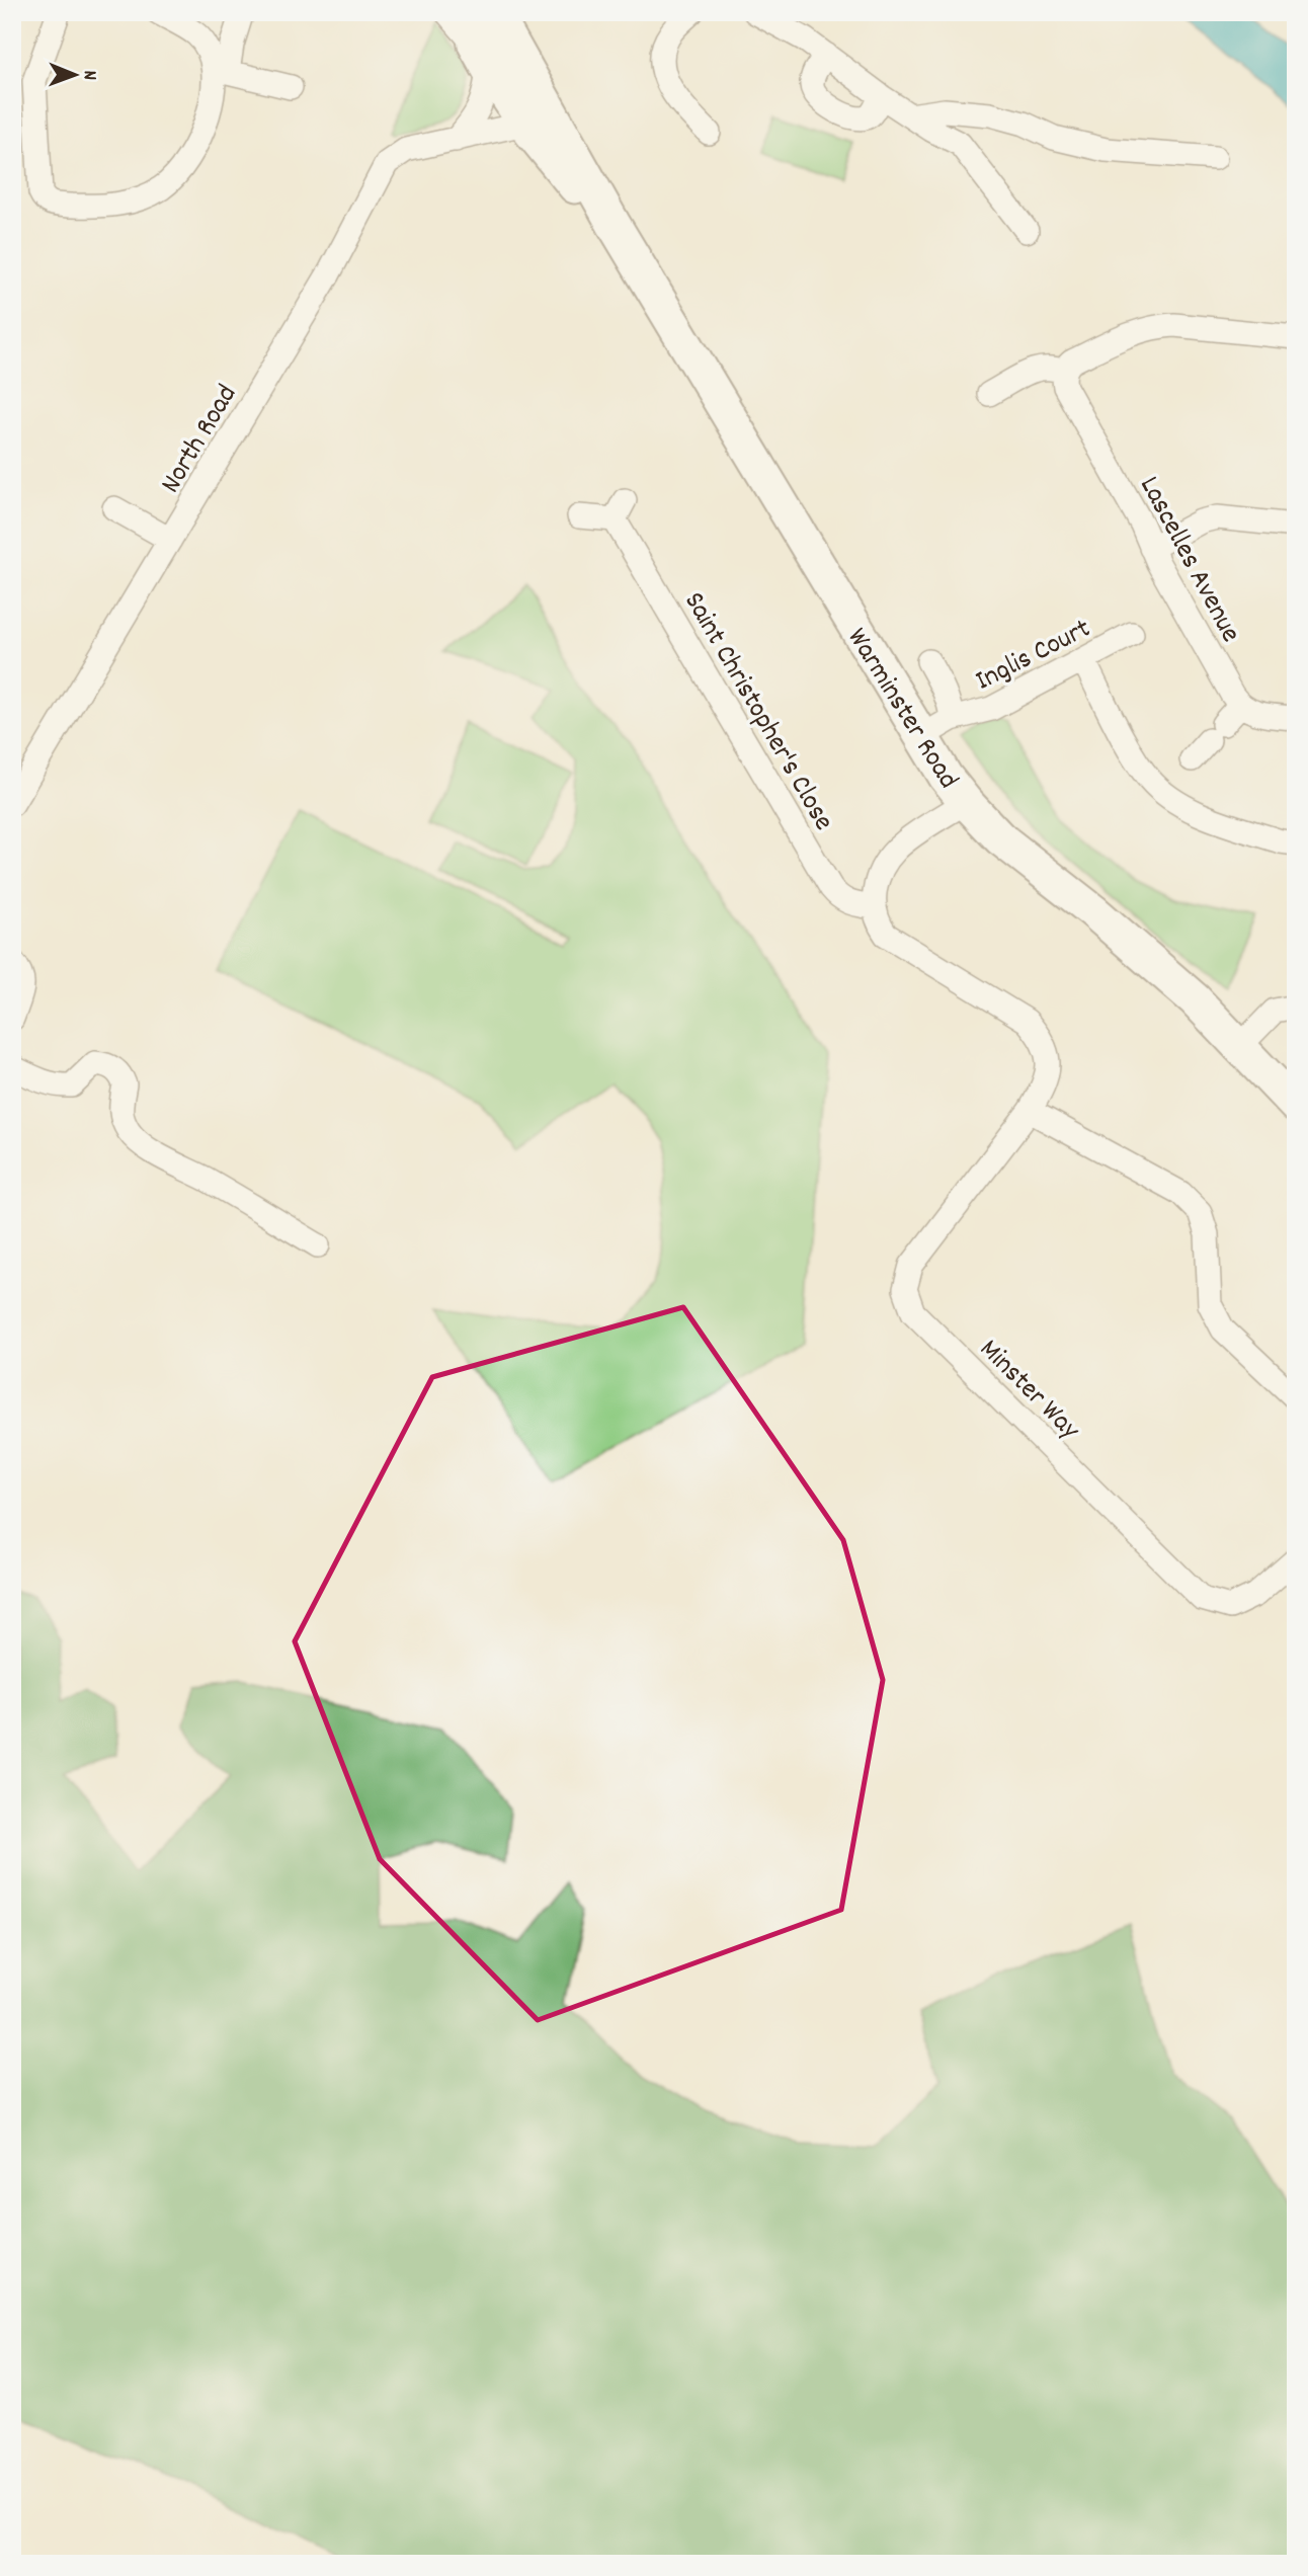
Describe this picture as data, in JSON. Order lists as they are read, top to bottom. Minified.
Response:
{"streets":{"highway":["Warminster Road"],"street":["North Road","Lascelles Avenue","Inglis Court","Saint Christopher's Close","Minster Way"]},"crossings":[["North Road","Warminster Road"],["Inglis Court","Warminster Road"],["Saint Christopher's Close","Minster Way"]],"north":"right"}
